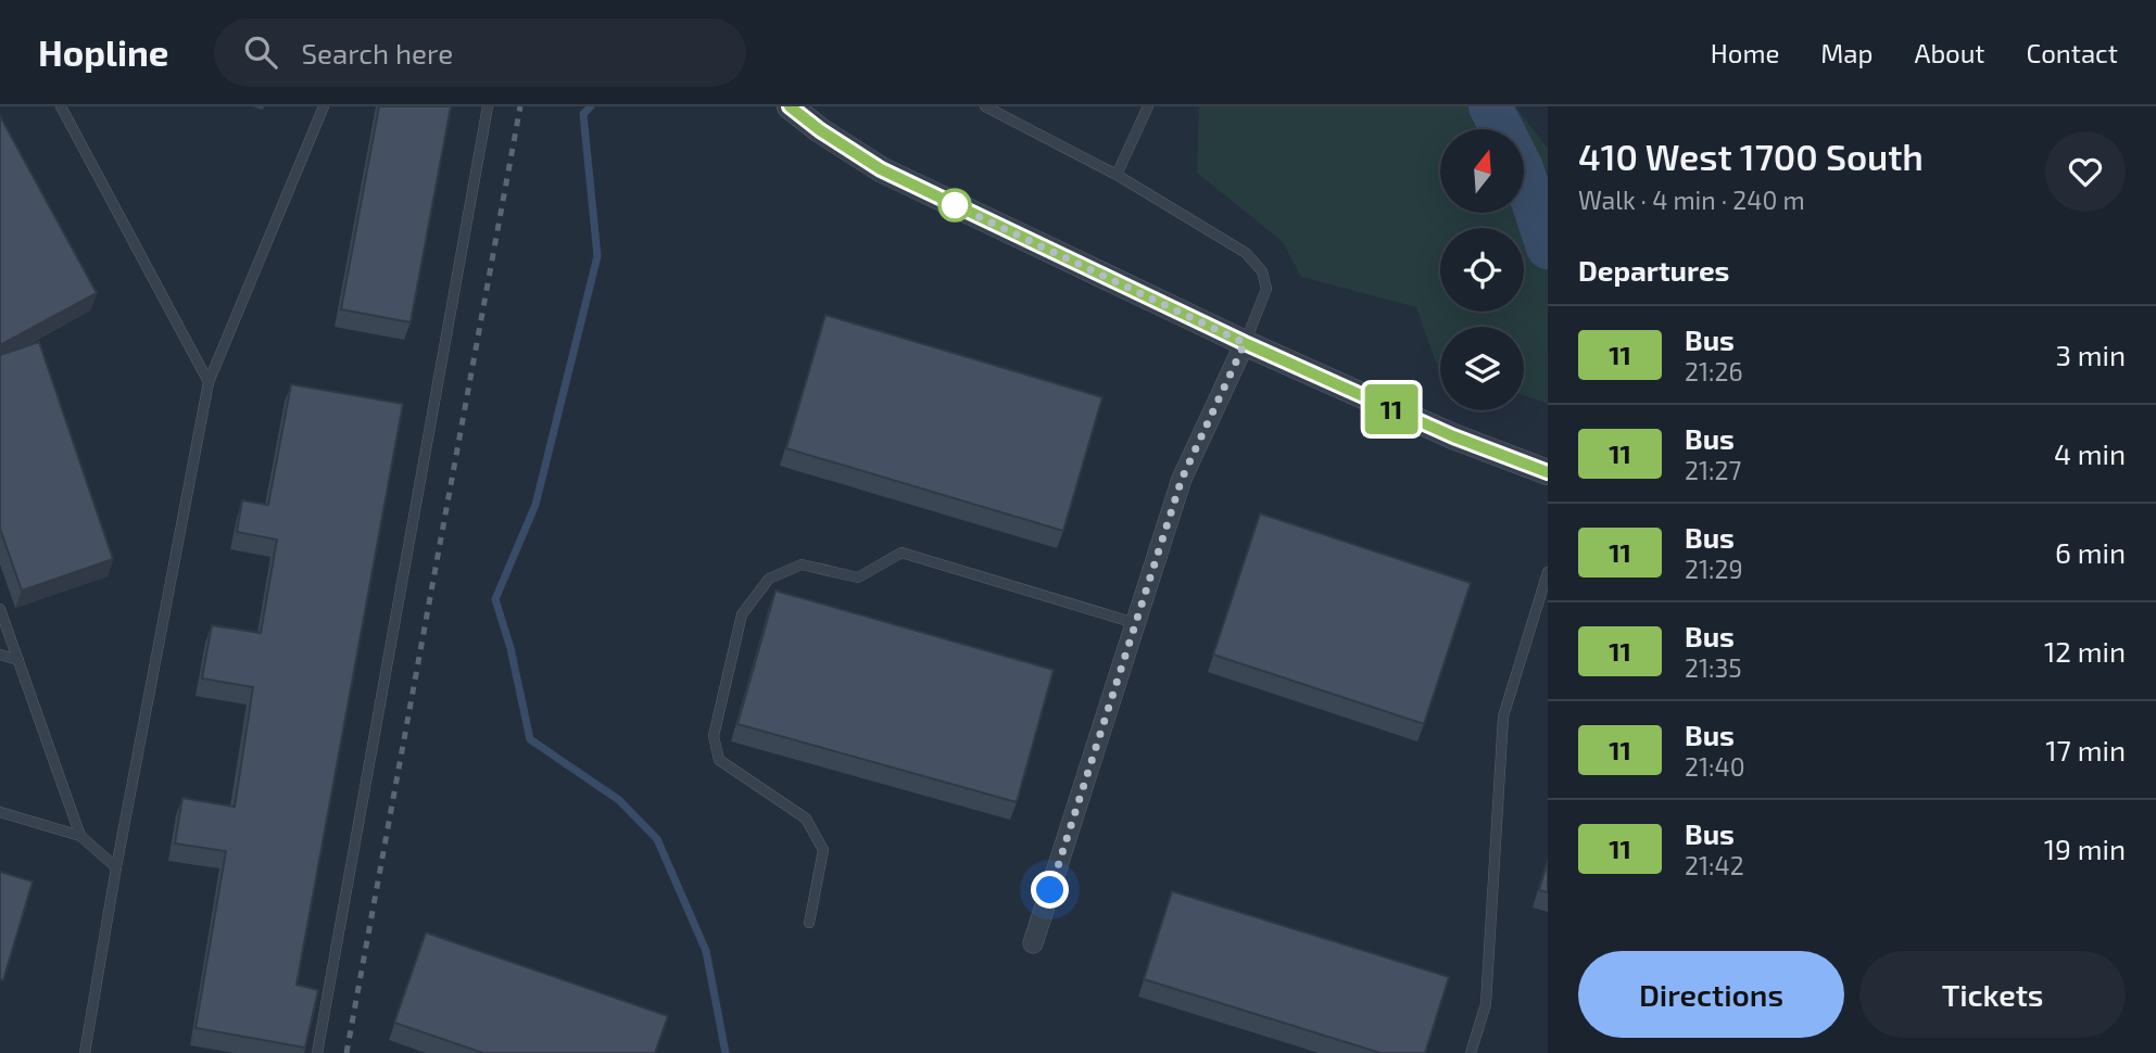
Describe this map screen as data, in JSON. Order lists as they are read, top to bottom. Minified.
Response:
{"lines":["bus line 11"],"north":"top","page":{"header":"Hopline","search":"Search here","nav":["Home","Map","About","Contact"],"on_map":"11","heading":[["410 West 1700 South","Walk · 4 min · 240 m"],"Departures"],"list":[{"mark":"11","name":"Bus","note":"21:26","value":"3 min"},{"mark":"11","name":"Bus","note":"21:27","value":"4 min"},{"mark":"11","name":"Bus","note":"21:29","value":"6 min"},{"mark":"11","name":"Bus","note":"21:35","value":"12 min"},{"mark":"11","name":"Bus","note":"21:40","value":"17 min"},{"mark":"11","name":"Bus","note":"21:42","value":"19 min"}],"buttons":["Directions","Tickets"]}}
